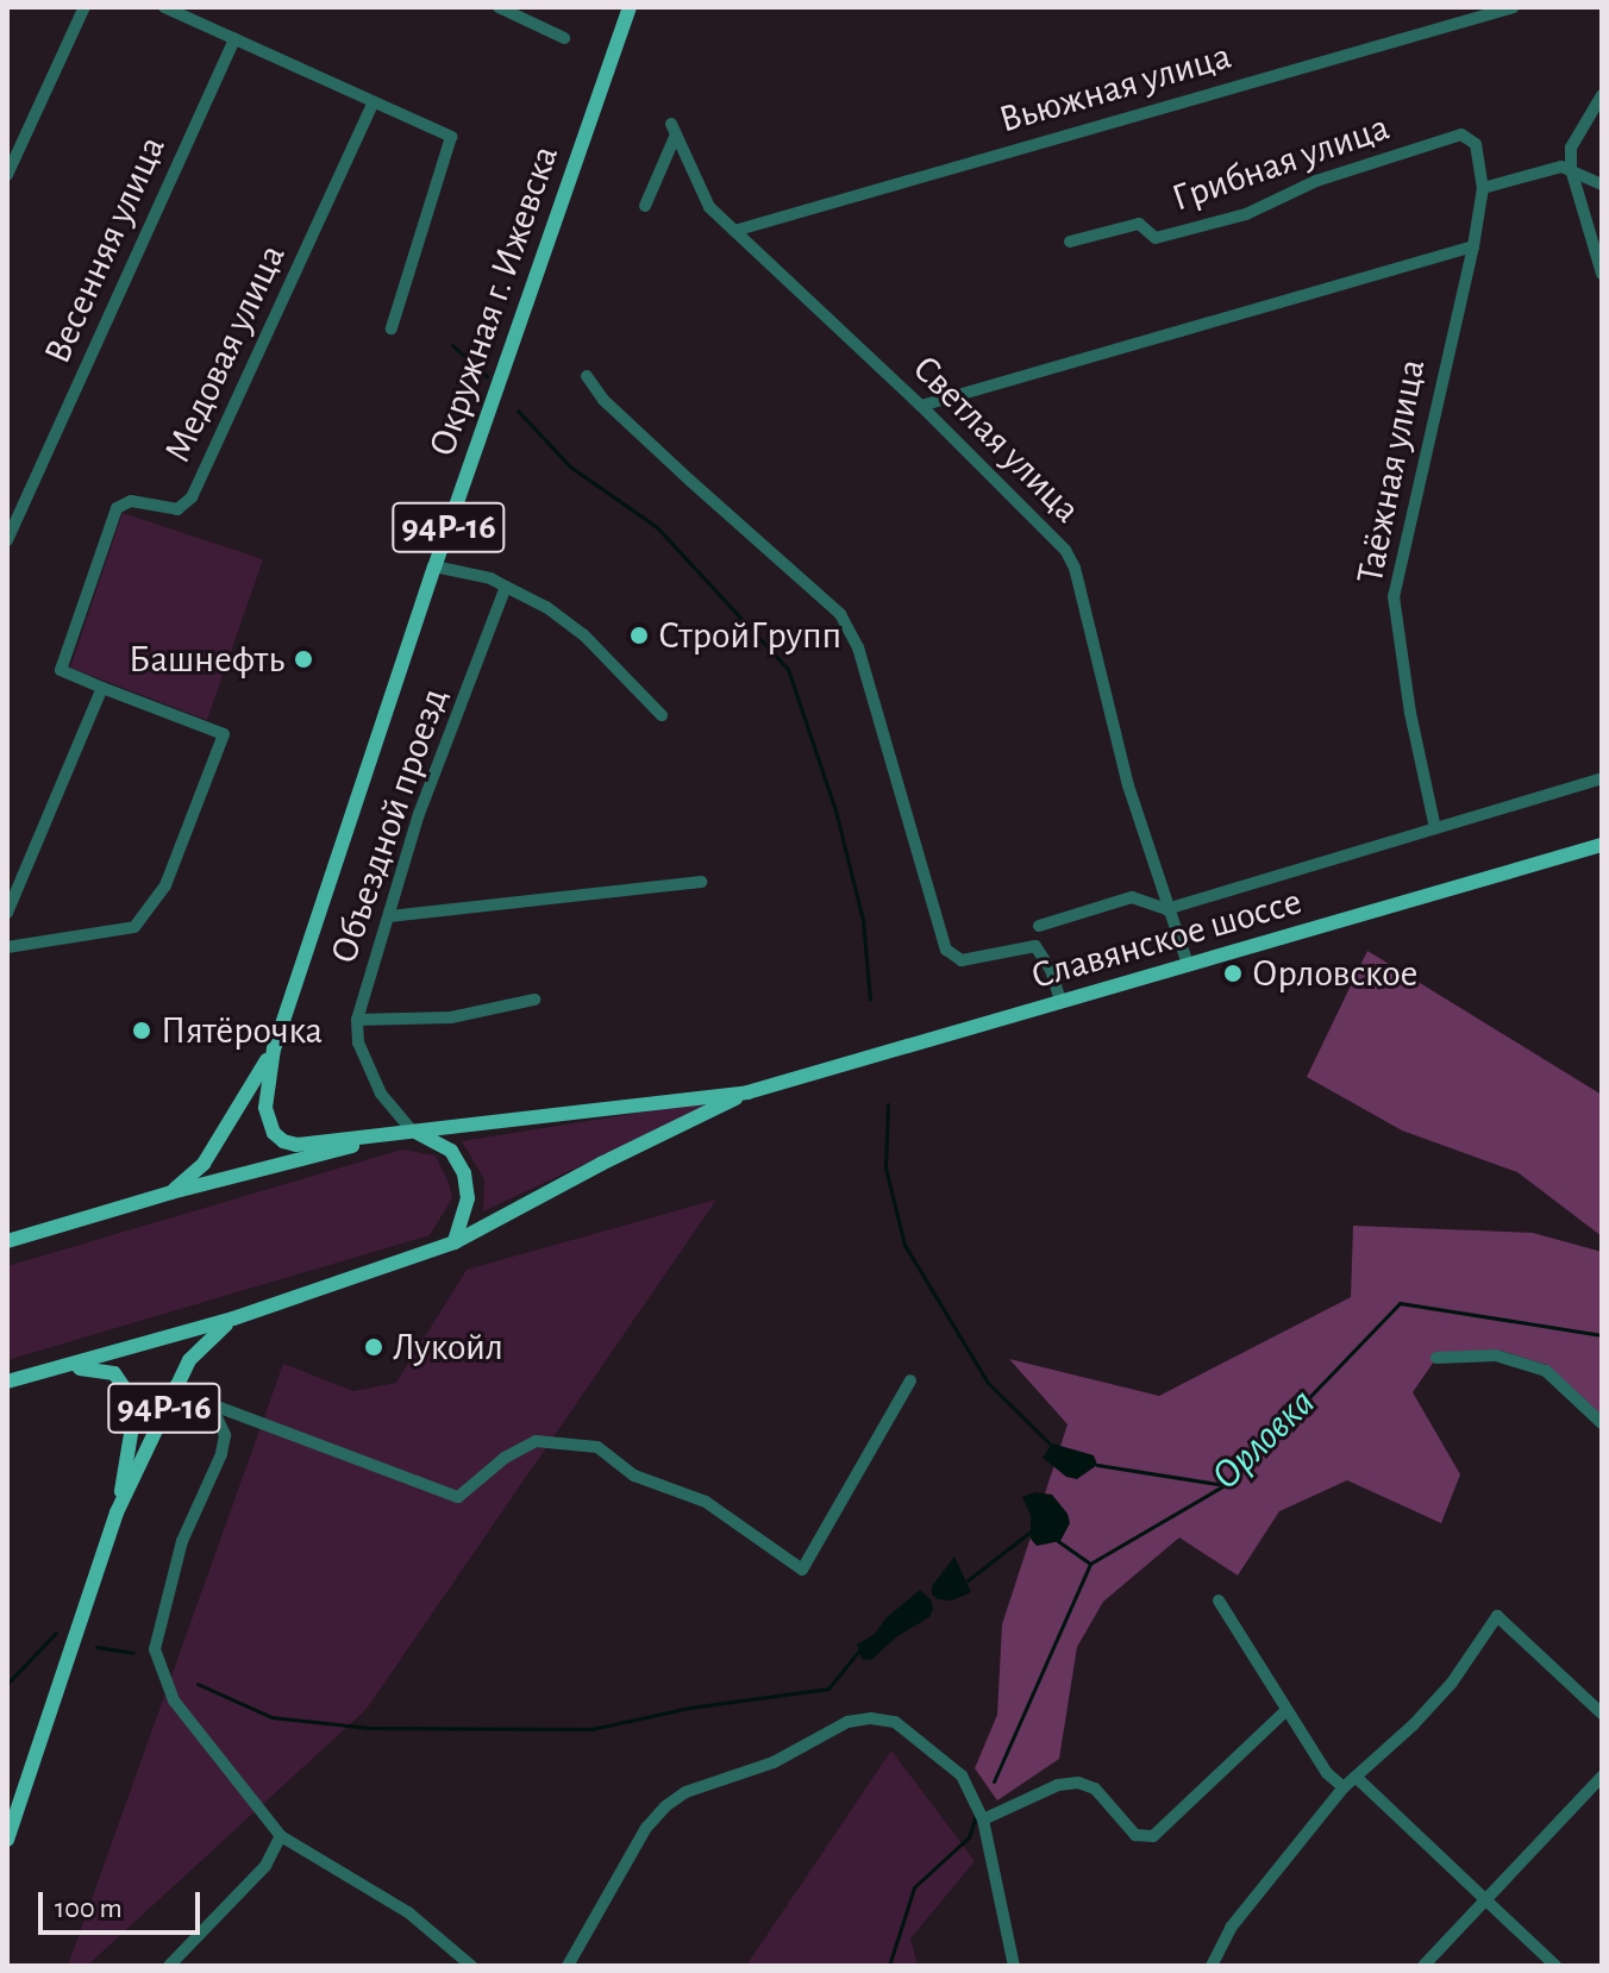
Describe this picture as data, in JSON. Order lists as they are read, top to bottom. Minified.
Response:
{"streets":{"main road":["Окружная г. Ижевска","94Р-16","Славянское шоссе"],"street":["Вьюжная улица","Грибная улица","Весенняя улица","Медовая улица","Светлая улица","Таёжная улица","Объездной проезд"]},"crossings":[["Вьюжная улица","Светлая улица"],["Грибная улица","Таёжная улица"],["Окружная г. Ижевска","94Р-16"],["Окружная г. Ижевска","Объездной проезд"],["Окружная г. Ижевска","Славянское шоссе"],["Светлая улица","Славянское шоссе"],["94Р-16","Объездной проезд"],["94Р-16","Славянское шоссе"],["Объездной проезд","Славянское шоссе"]],"water":["Орловка"],"places":["СтройГрупп","Башнефть","Орловское","Пятёрочка","Лукойл"],"scale_bar":"100 m"}
